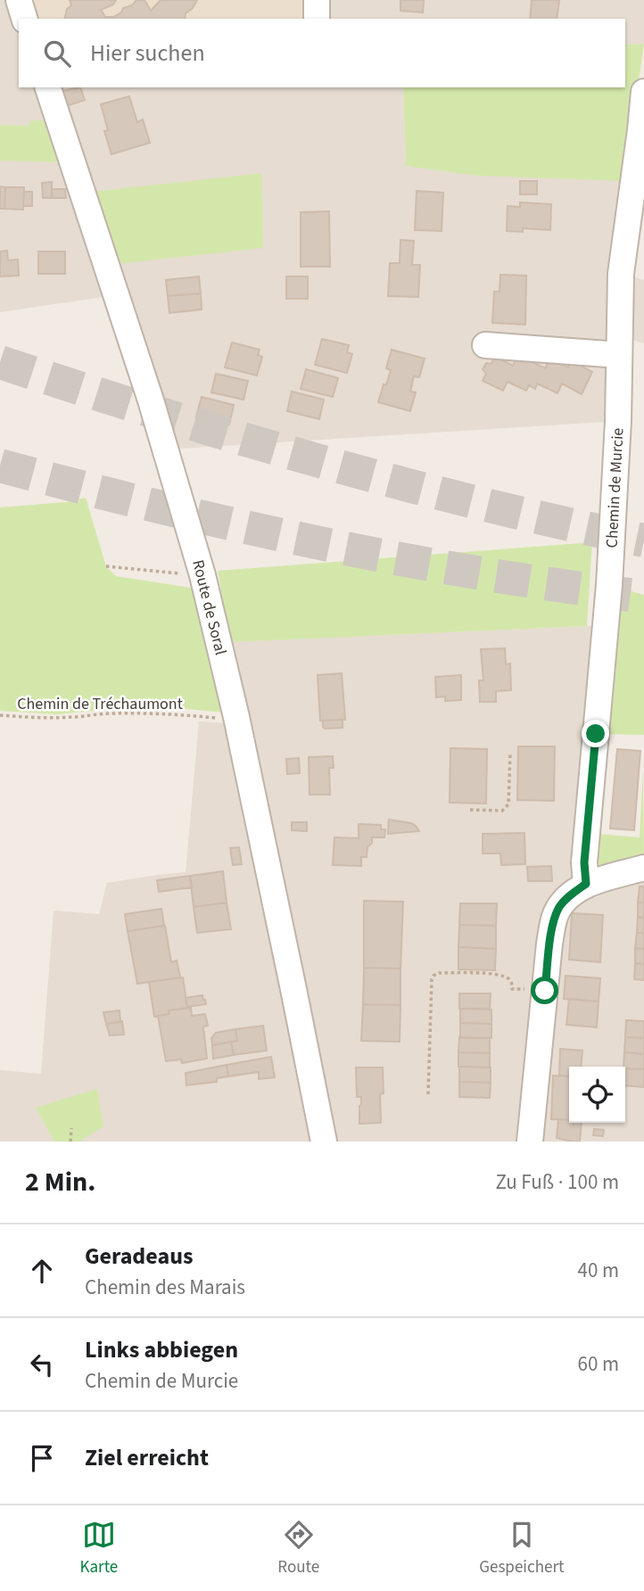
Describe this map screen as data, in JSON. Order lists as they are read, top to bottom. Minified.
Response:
{"streets":{"street":["Chemin de Murcie","Route de Soral"],"path":["Chemin de Tréchaumont"]},"crossings":[["Route de Soral","Chemin de Tréchaumont"]],"page":{"search":"Hier suchen","heading":["2 Min.","Zu Fuß · 100 m"],"list":[["Geradeaus","Chemin des Marais","40 m"],["Links abbiegen","Chemin de Murcie","60 m"],"Ziel erreicht"],"nav":["Karte","Route","Gespeichert"]}}
